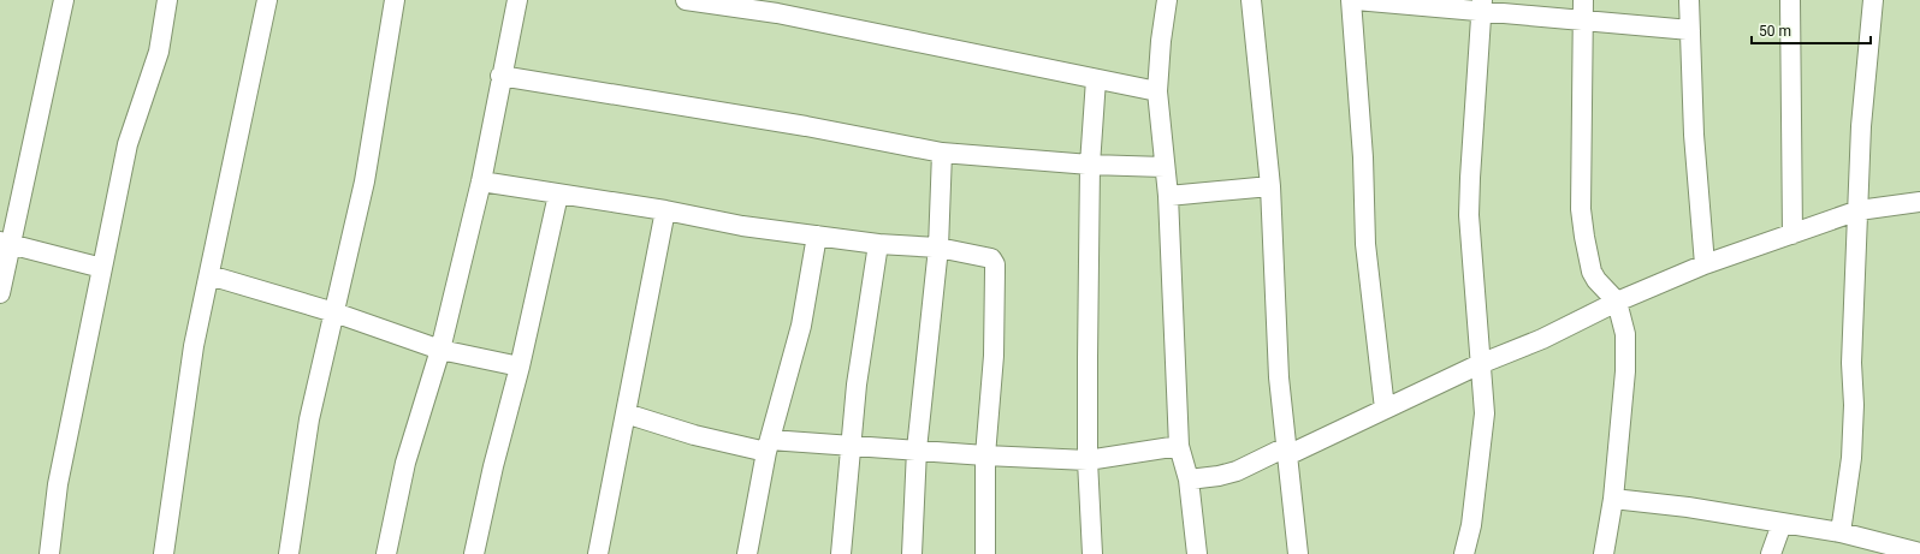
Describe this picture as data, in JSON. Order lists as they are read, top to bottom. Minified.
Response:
{"scale_bar":"50 m"}
